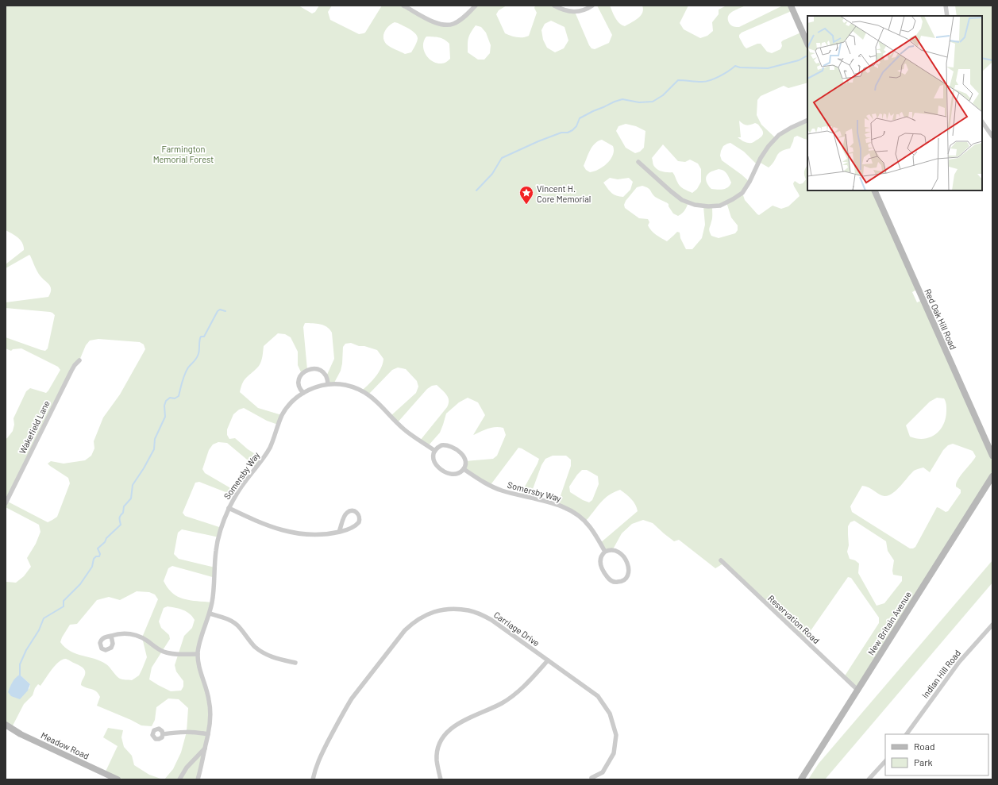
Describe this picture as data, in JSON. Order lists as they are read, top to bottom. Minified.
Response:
{"streets":{"street":["Red Oak Hill Road","Wakefield Lane","Somersby Way","Reservation Road","New Britain Avenue","Carriage Drive","Indian Hill Road","Meadow Road"]},"crossings":[["Reservation Road","New Britain Avenue"]],"parks":["Farmington Memorial Forest"],"places":{"place":["Vincent H. Core Memorial"]},"legend":["Road","Park"]}
